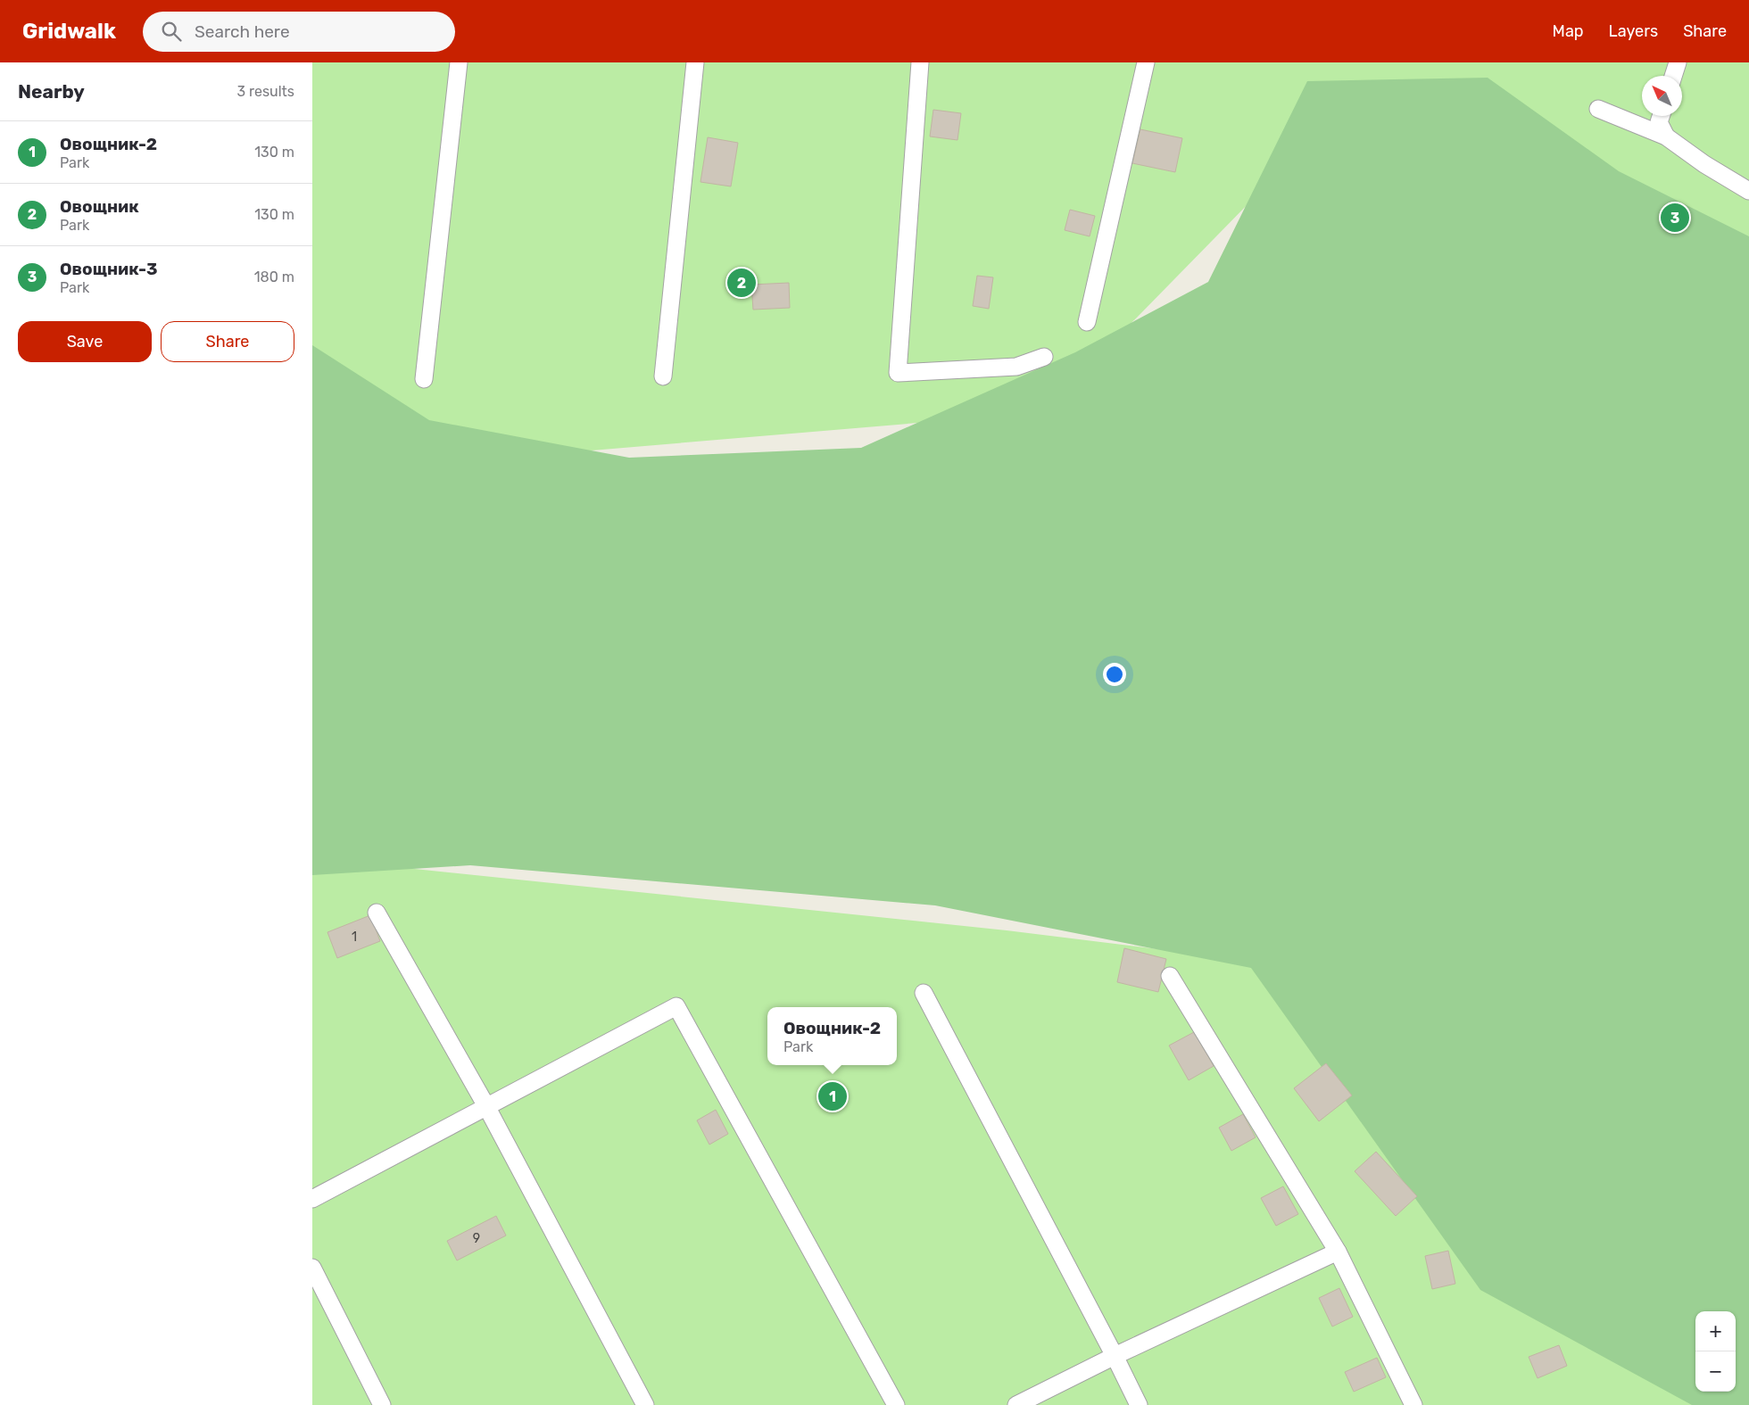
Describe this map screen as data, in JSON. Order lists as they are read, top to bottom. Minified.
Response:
{"house_numbers":["1","9"],"north":"top left","page":{"header":"Gridwalk","search":"Search here","nav":["Map","Layers","Share"],"heading":["Nearby","3 results"],"list":[{"mark":"1","name":"Овощник-2","note":"Park","value":"130 m"},{"mark":"2","name":"Овощник","note":"Park","value":"130 m"},{"mark":"3","name":"Овощник-3","note":"Park","value":"180 m"}],"pins":["3","2","1"],"buttons":["Save","Share"],"popup":["Овощник-2","Park"],"map_buttons":["+","−"]}}
